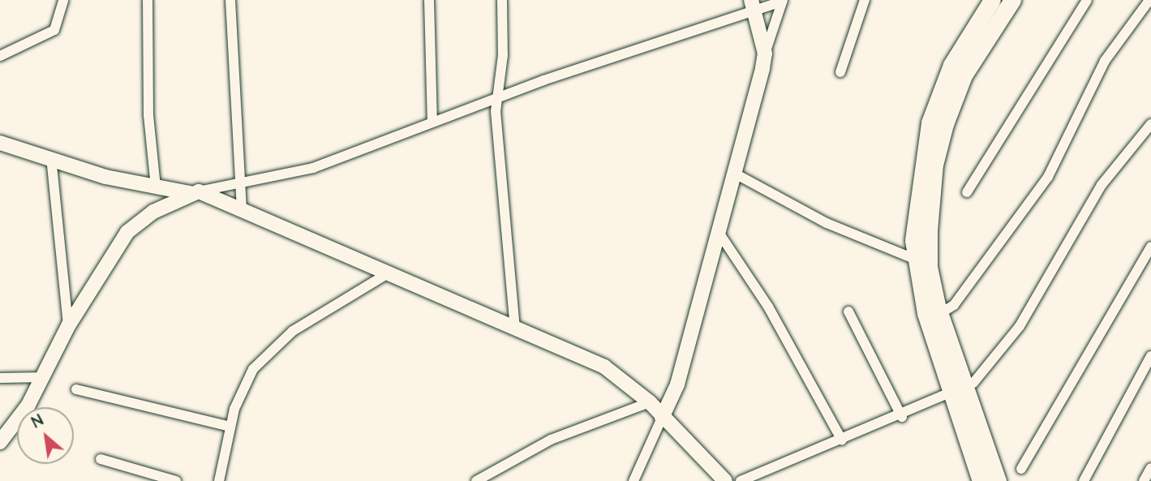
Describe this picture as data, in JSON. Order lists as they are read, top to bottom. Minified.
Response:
{"north":"top left"}
